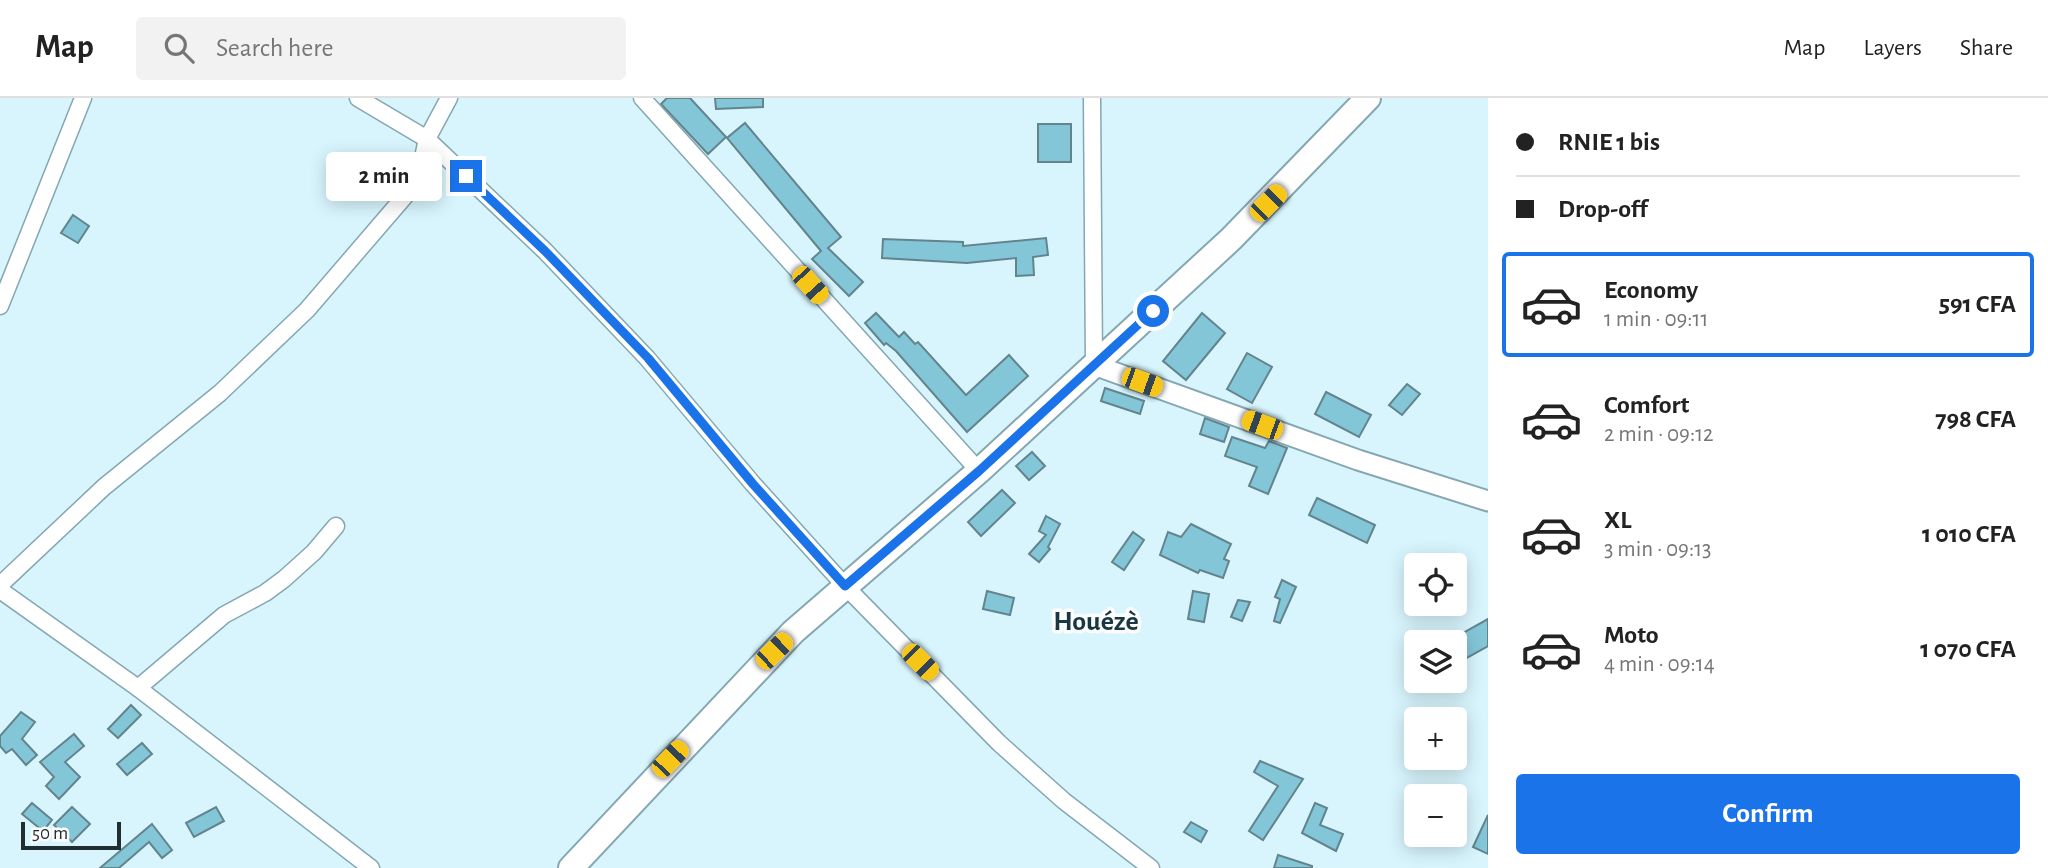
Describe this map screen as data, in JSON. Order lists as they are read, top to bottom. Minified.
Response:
{"districts":["Houézè"],"scale_bar":"50 m","page":{"header":"Map","search":"Search here","nav":["Map","Layers","Share"],"banner":["RNIE 1 bis","Drop-off"],"bubble":"2 min","list":[{"name":"Economy","note":"1 min · 09:11","value":"591 CFA"},{"name":"Comfort","note":"2 min · 09:12","value":"798 CFA"},{"name":"XL","note":"3 min · 09:13","value":"1 010 CFA"},{"name":"Moto","note":"4 min · 09:14","value":"1 070 CFA"}],"map_buttons":["+","−"],"buttons":"Confirm","scale":"50 m"}}
